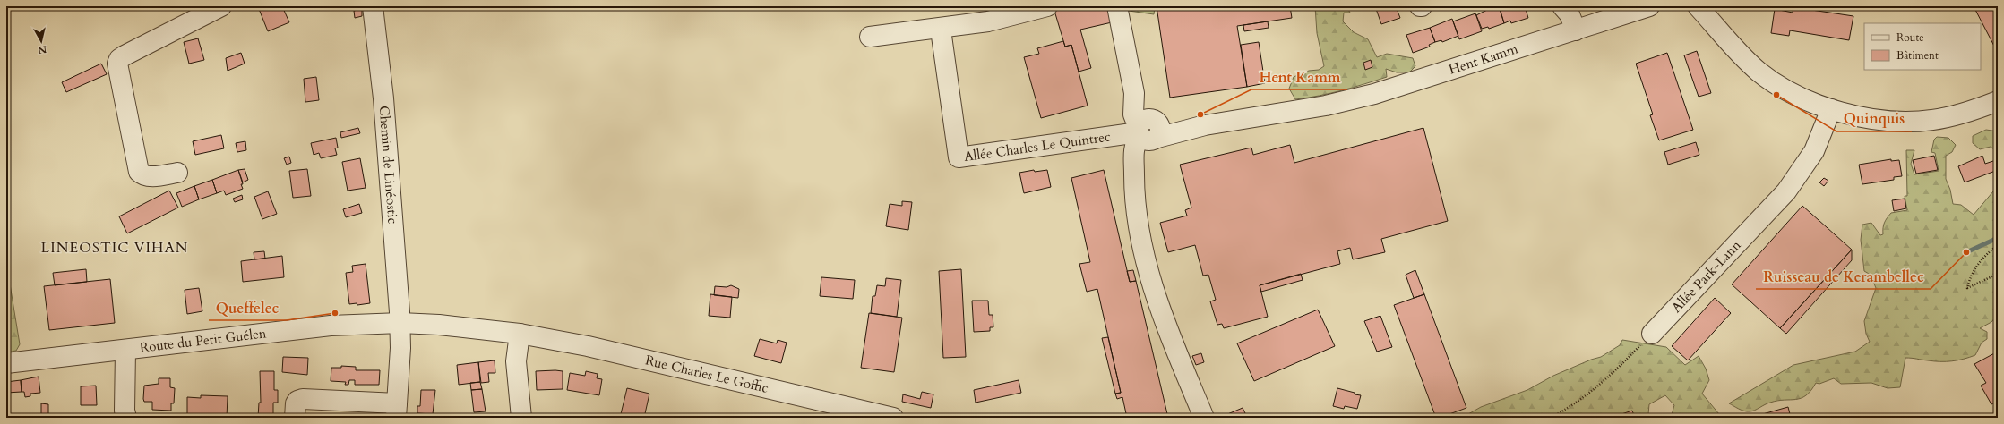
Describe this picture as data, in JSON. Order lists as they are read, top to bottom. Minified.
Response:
{"streets":{"street":["Hent Kamm","Allée Charles Le Quintrec","Chemin de Linéostic","Allée Park-Lann","Route du Petit Guélen","Rue Charles Le Goffic"]},"crossings":[["Hent Kamm","Allée Charles Le Quintrec"],["Chemin de Linéostic","Route du Petit Guélen"],["Chemin de Linéostic","Rue Charles Le Goffic"],["Route du Petit Guélen","Rue Charles Le Goffic"]],"districts":["LINEOSTIC VIHAN"],"places":["Quinquis","Hent Kamm","Ruisseau de Kerambellec","Queffelec"],"legend":["Route","Bâtiment"],"north":"bottom"}
